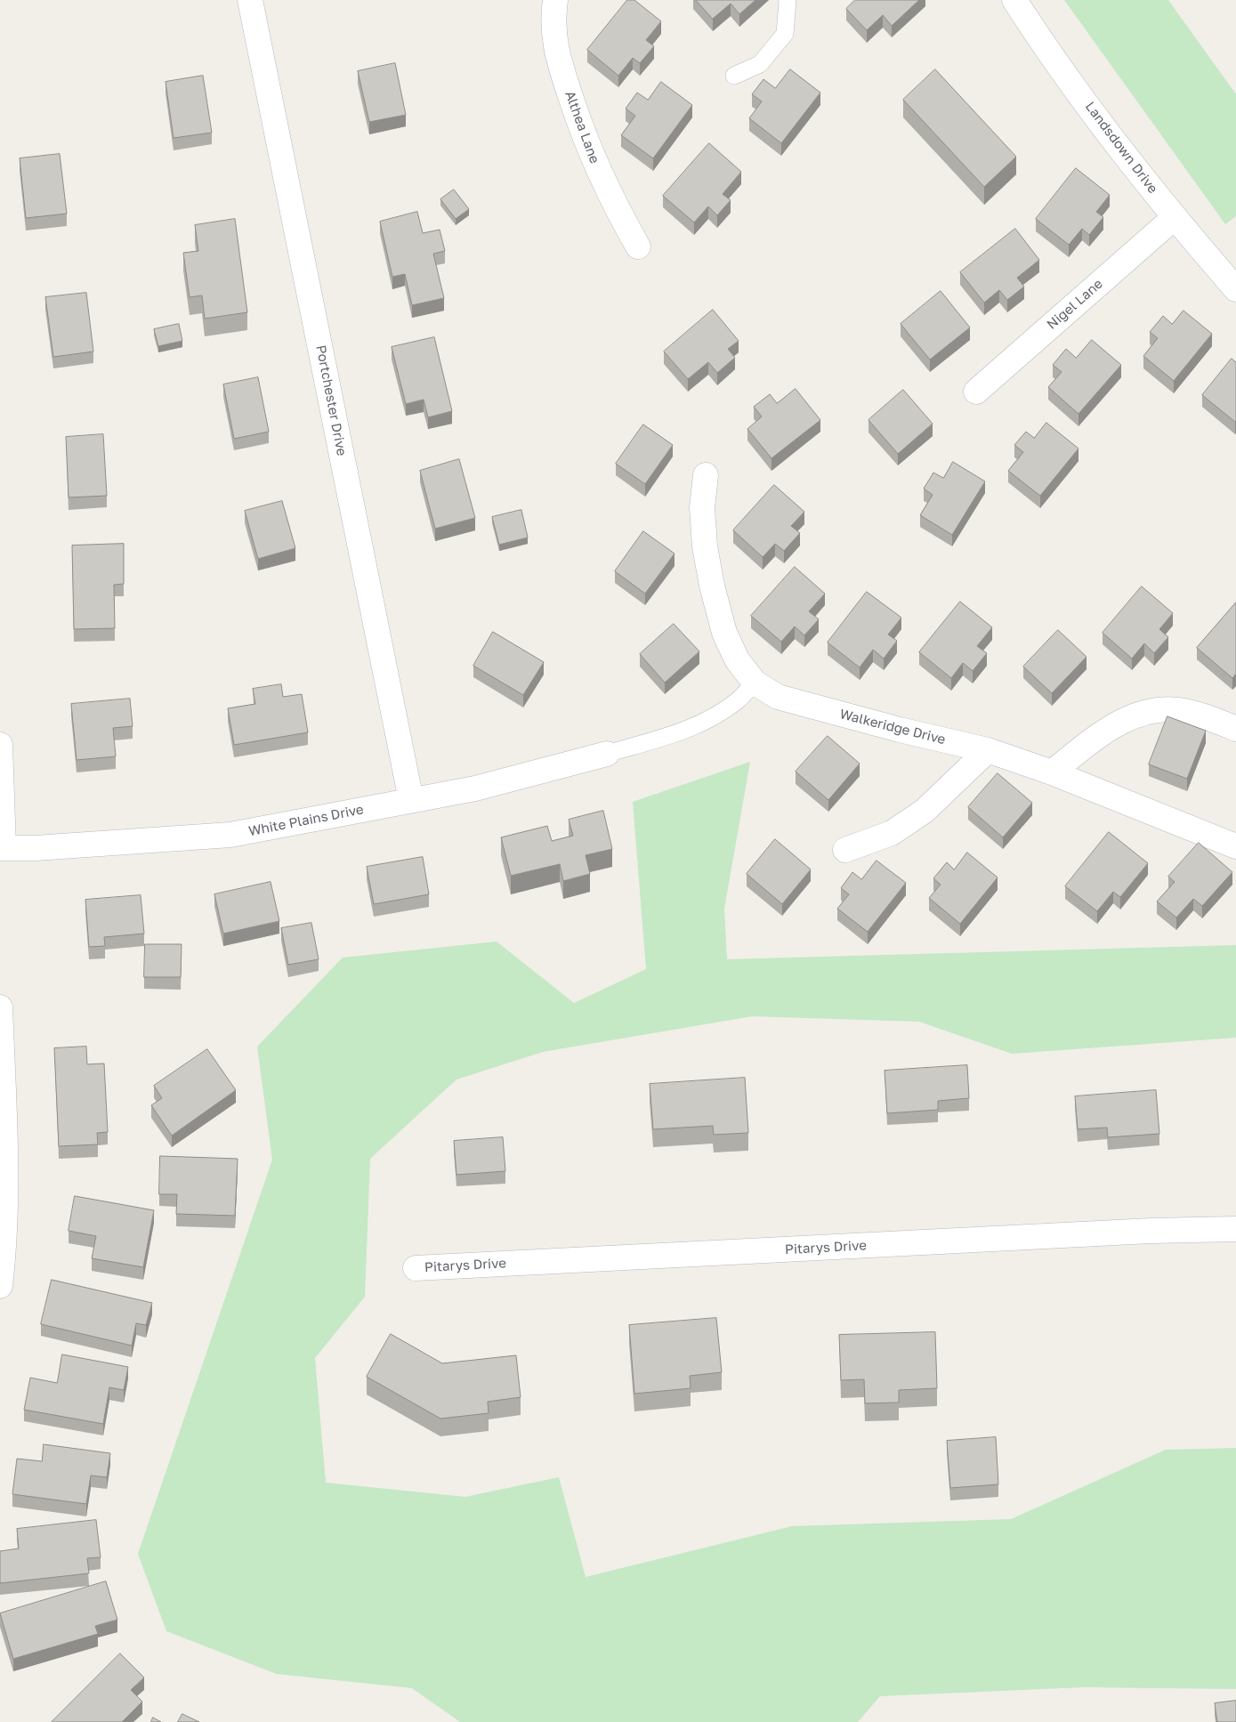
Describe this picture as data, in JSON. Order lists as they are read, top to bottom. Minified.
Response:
{"streets":{"street":["Althea Lane","Landsdown Drive","Nigel Lane","Portchester Drive","Walkeridge Drive","White Plains Drive","Pitarys Drive"]},"crossings":[["Landsdown Drive","Nigel Lane"],["Portchester Drive","White Plains Drive"]]}
